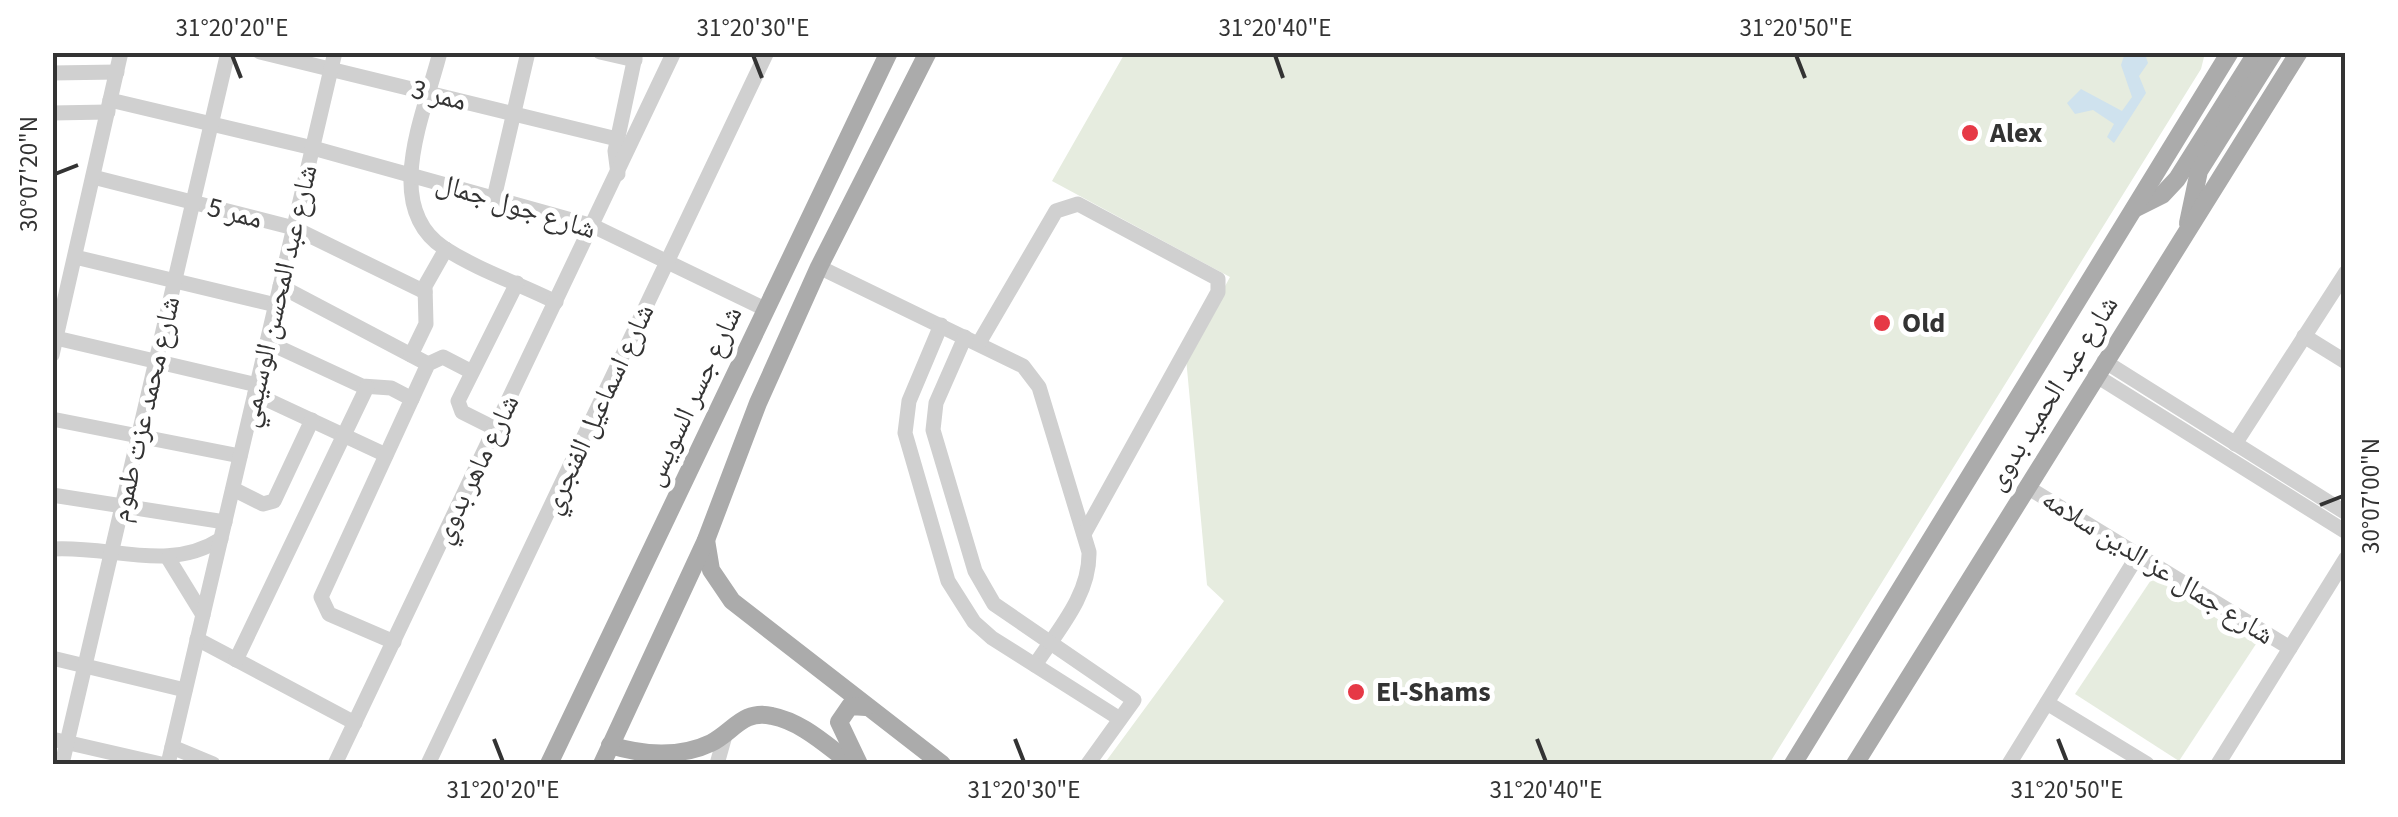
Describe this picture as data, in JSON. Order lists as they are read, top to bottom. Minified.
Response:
{"streets":{"main road":["شارع عبد الحميد بدوى","شارع جسر السويس"],"street":["ممر 3","شارع جول جمال","ممر 5","شارع عبد المحسن الوسيمي","شارع محمد عزت طموم","شارع اسماعيل الفنجري","شارع ماهر بدوي","شارع جمال عز الدين سلامه"]},"crossings":[["ممر 3","شارع عبد المحسن الوسيمي"],["ممر 3","شارع ماهر بدوي"],["شارع جول جمال","شارع عبد المحسن الوسيمي"],["شارع جول جمال","شارع جسر السويس"],["شارع جول جمال","شارع محمد عزت طموم"],["شارع جول جمال","شارع اسماعيل الفنجري"],["شارع جول جمال","شارع ماهر بدوي"],["ممر 5","شارع عبد المحسن الوسيمي"],["ممر 5","شارع محمد عزت طموم"],["شارع عبد الحميد بدوى","شارع جمال عز الدين سلامه"]],"places":["Alex","Old","El-Shams"],"coordinates":["31°20'20\"E","31°20'30\"E","31°20'40\"E","31°20'50\"E","30°07'20\"N","30°07'00\"N"]}
